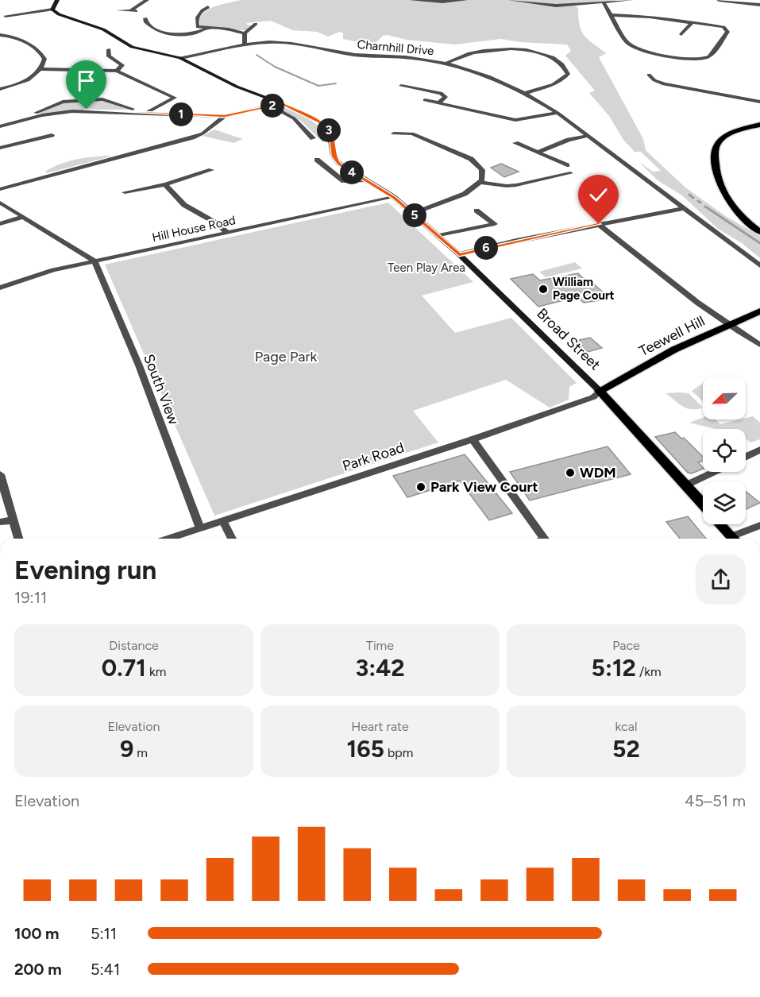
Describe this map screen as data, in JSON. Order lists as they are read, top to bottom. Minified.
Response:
{"streets":{"main road":["Teewell Hill","Broad Street"],"street":["Charnhill Drive","Hill House Road","South View","Park Road"]},"crossings":[["Charnhill Drive","Broad Street"],["Hill House Road","Broad Street"],["Hill House Road","South View"],["Teewell Hill","Broad Street"],["Teewell Hill","Park Road"],["Broad Street","Park Road"],["South View","Park Road"]],"parks":["Teen Play Area","Page Park"],"places":["William Page Court","WDM","Park View Court"],"north":"bottom left","page":{"pins":["2","1","3","4","5","6"],"heading":["Evening run","19:11"],"stats":[["Distance","0.71 km"],["Time","3:42"],["Pace","5:12 /km"],["Elevation","9 m"],["Heart rate","165 bpm"],["kcal","52"]],"chart":["Elevation","45–51 m"],"list":[{"name":"100 m","note":"5:11"},{"name":"200 m","note":"5:41"}]}}
